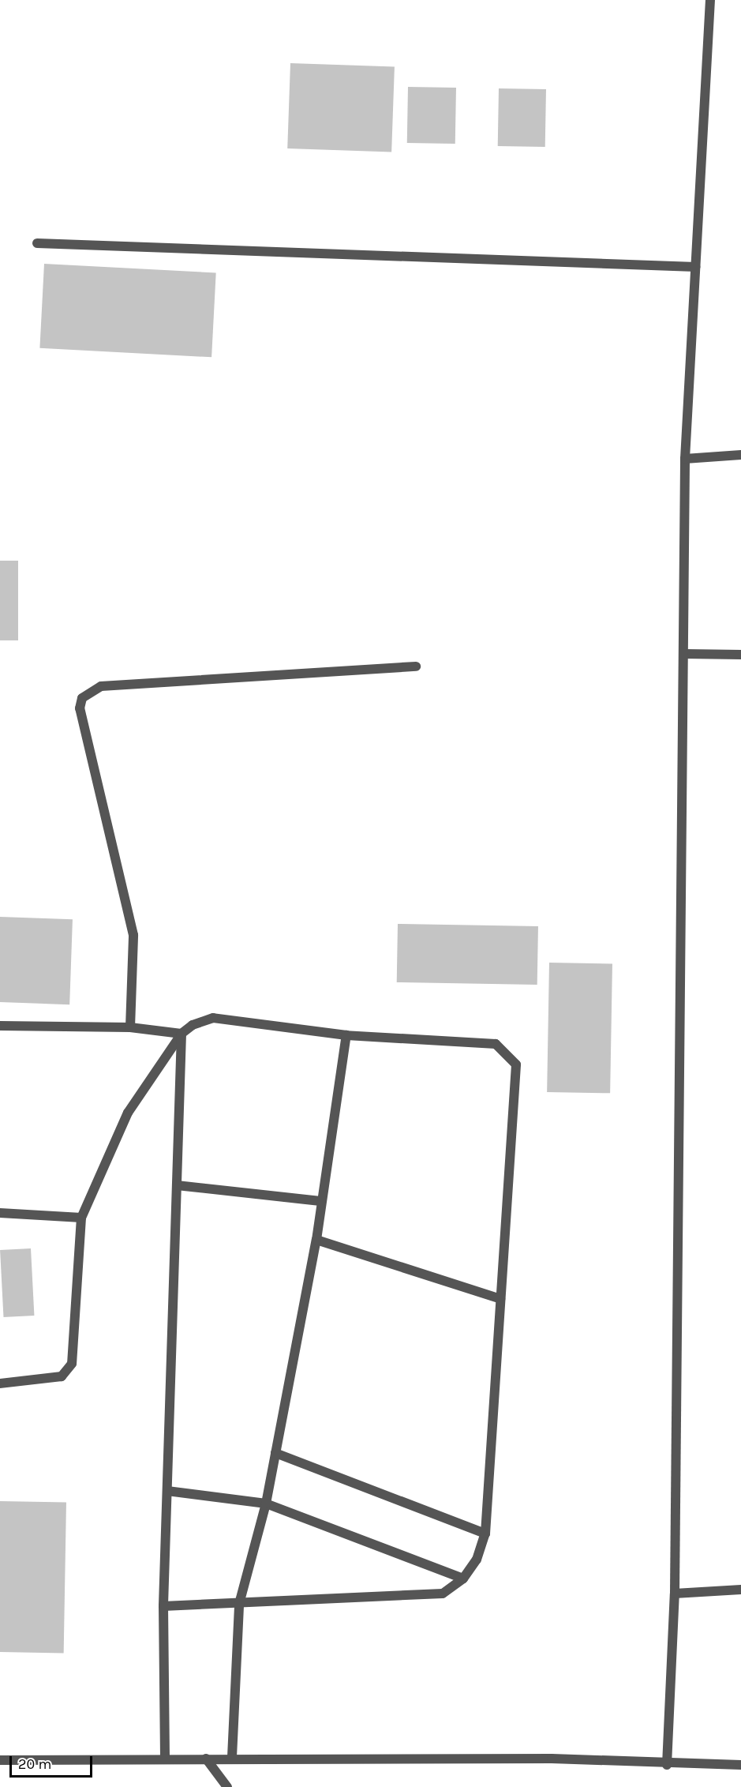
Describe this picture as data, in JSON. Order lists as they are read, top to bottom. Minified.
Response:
{"scale_bar":"20 m"}
